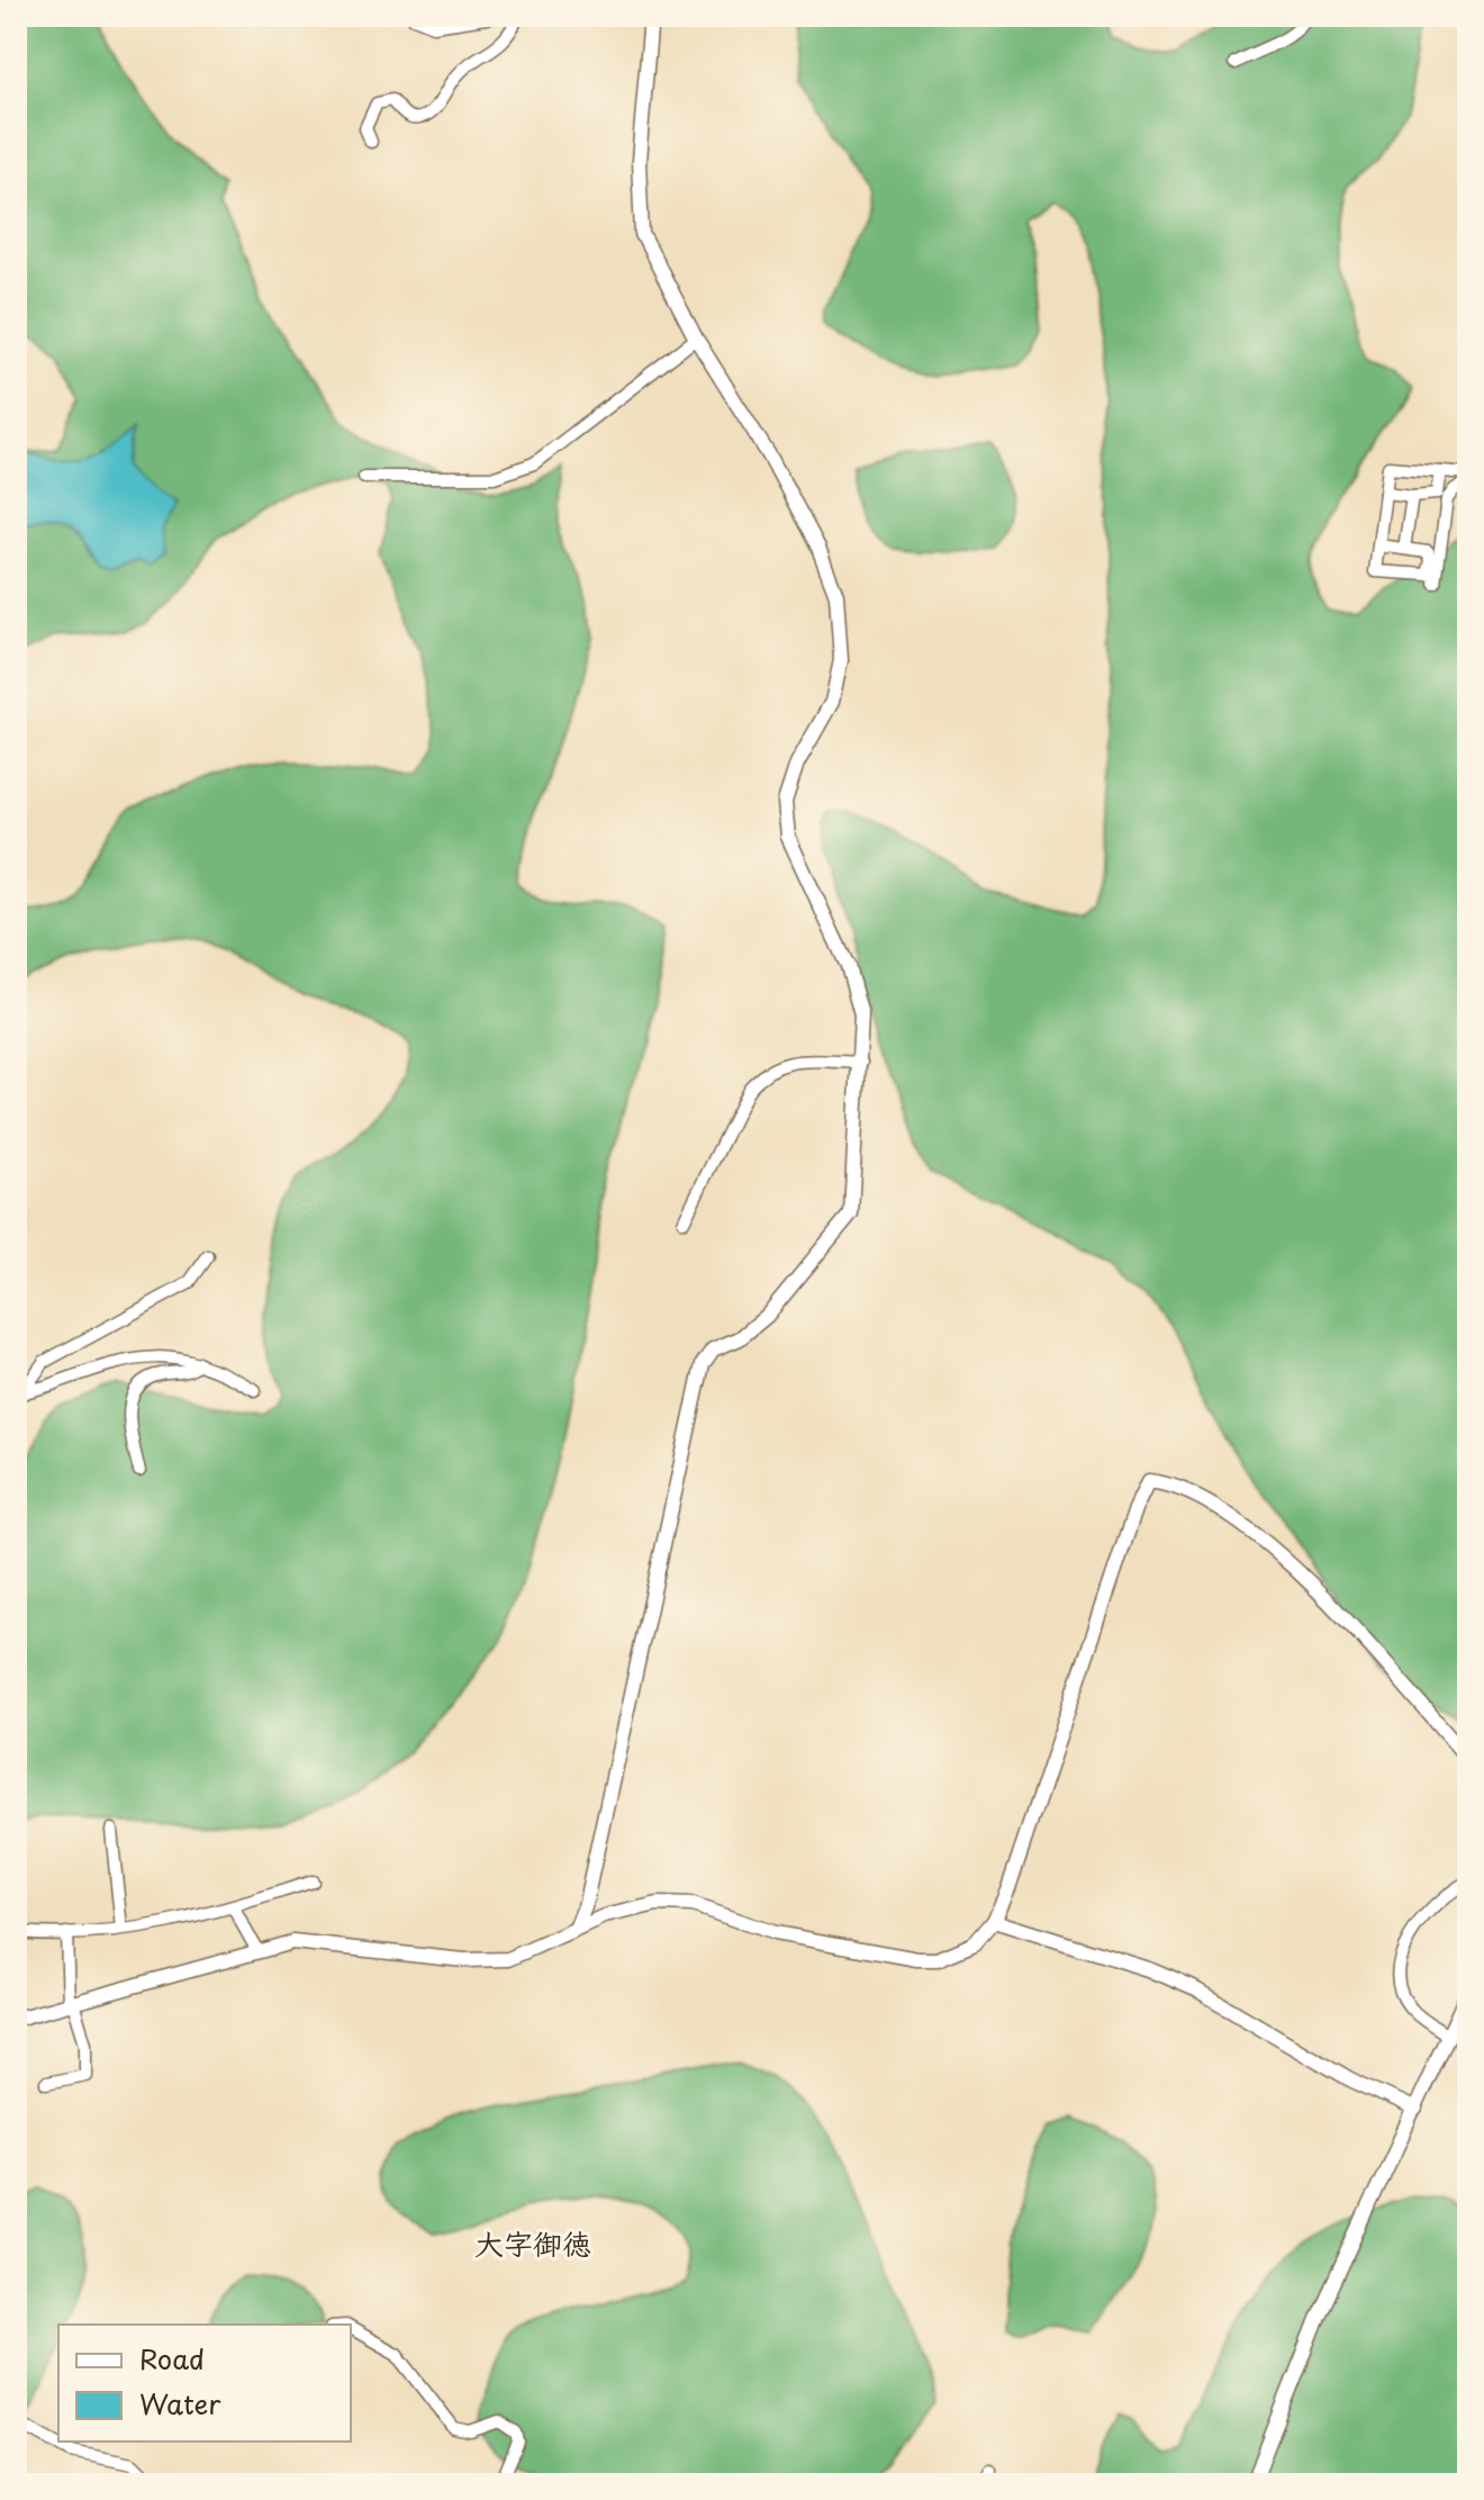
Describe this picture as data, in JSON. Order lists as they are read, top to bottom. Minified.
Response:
{"districts":["大字御徳"],"legend":["Road","Water"]}
